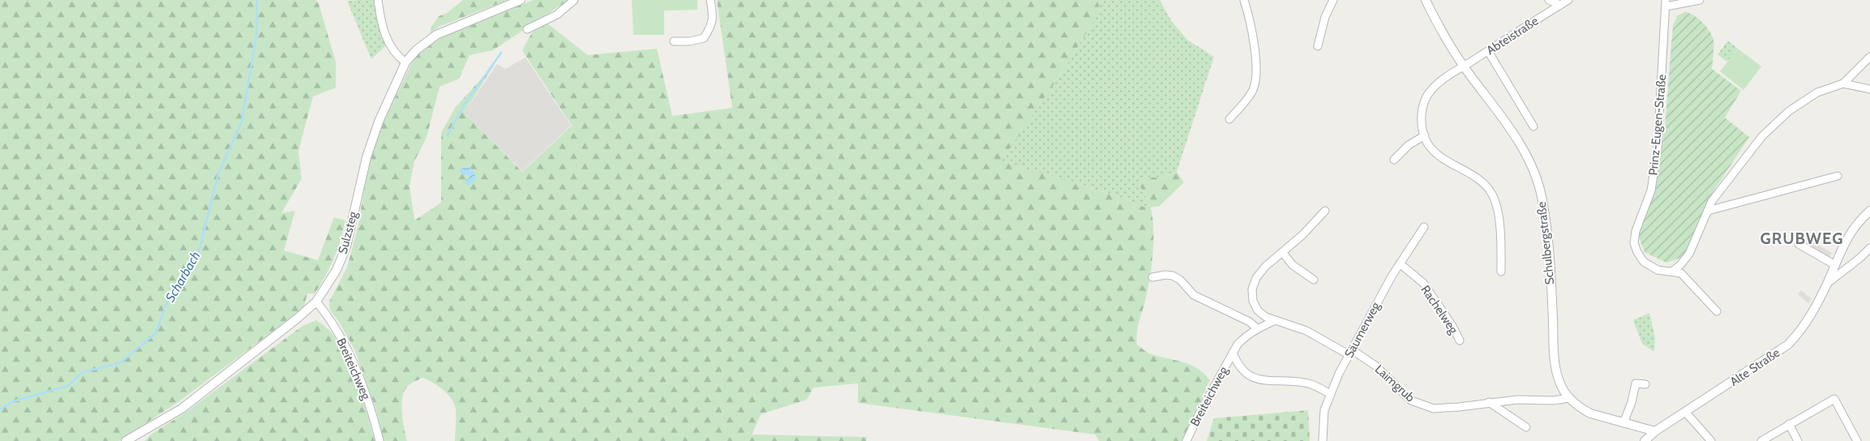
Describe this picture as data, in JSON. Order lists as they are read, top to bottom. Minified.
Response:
{"streets":{"street":["Abteistraße","Prinz-Eugen-Straße","Sulzsteg","Schulbergstraße","Rachelweg","Säumerweg","Alte Straße","Breiteichweg","Laimgrub"]},"crossings":[["Abteistraße","Schulbergstraße"],["Sulzsteg","Breiteichweg"],["Schulbergstraße","Alte Straße"],["Schulbergstraße","Laimgrub"],["Rachelweg","Säumerweg"],["Säumerweg","Laimgrub"],["Breiteichweg","Laimgrub"]],"districts":["GRUBWEG"],"water":["Scharbach"]}
